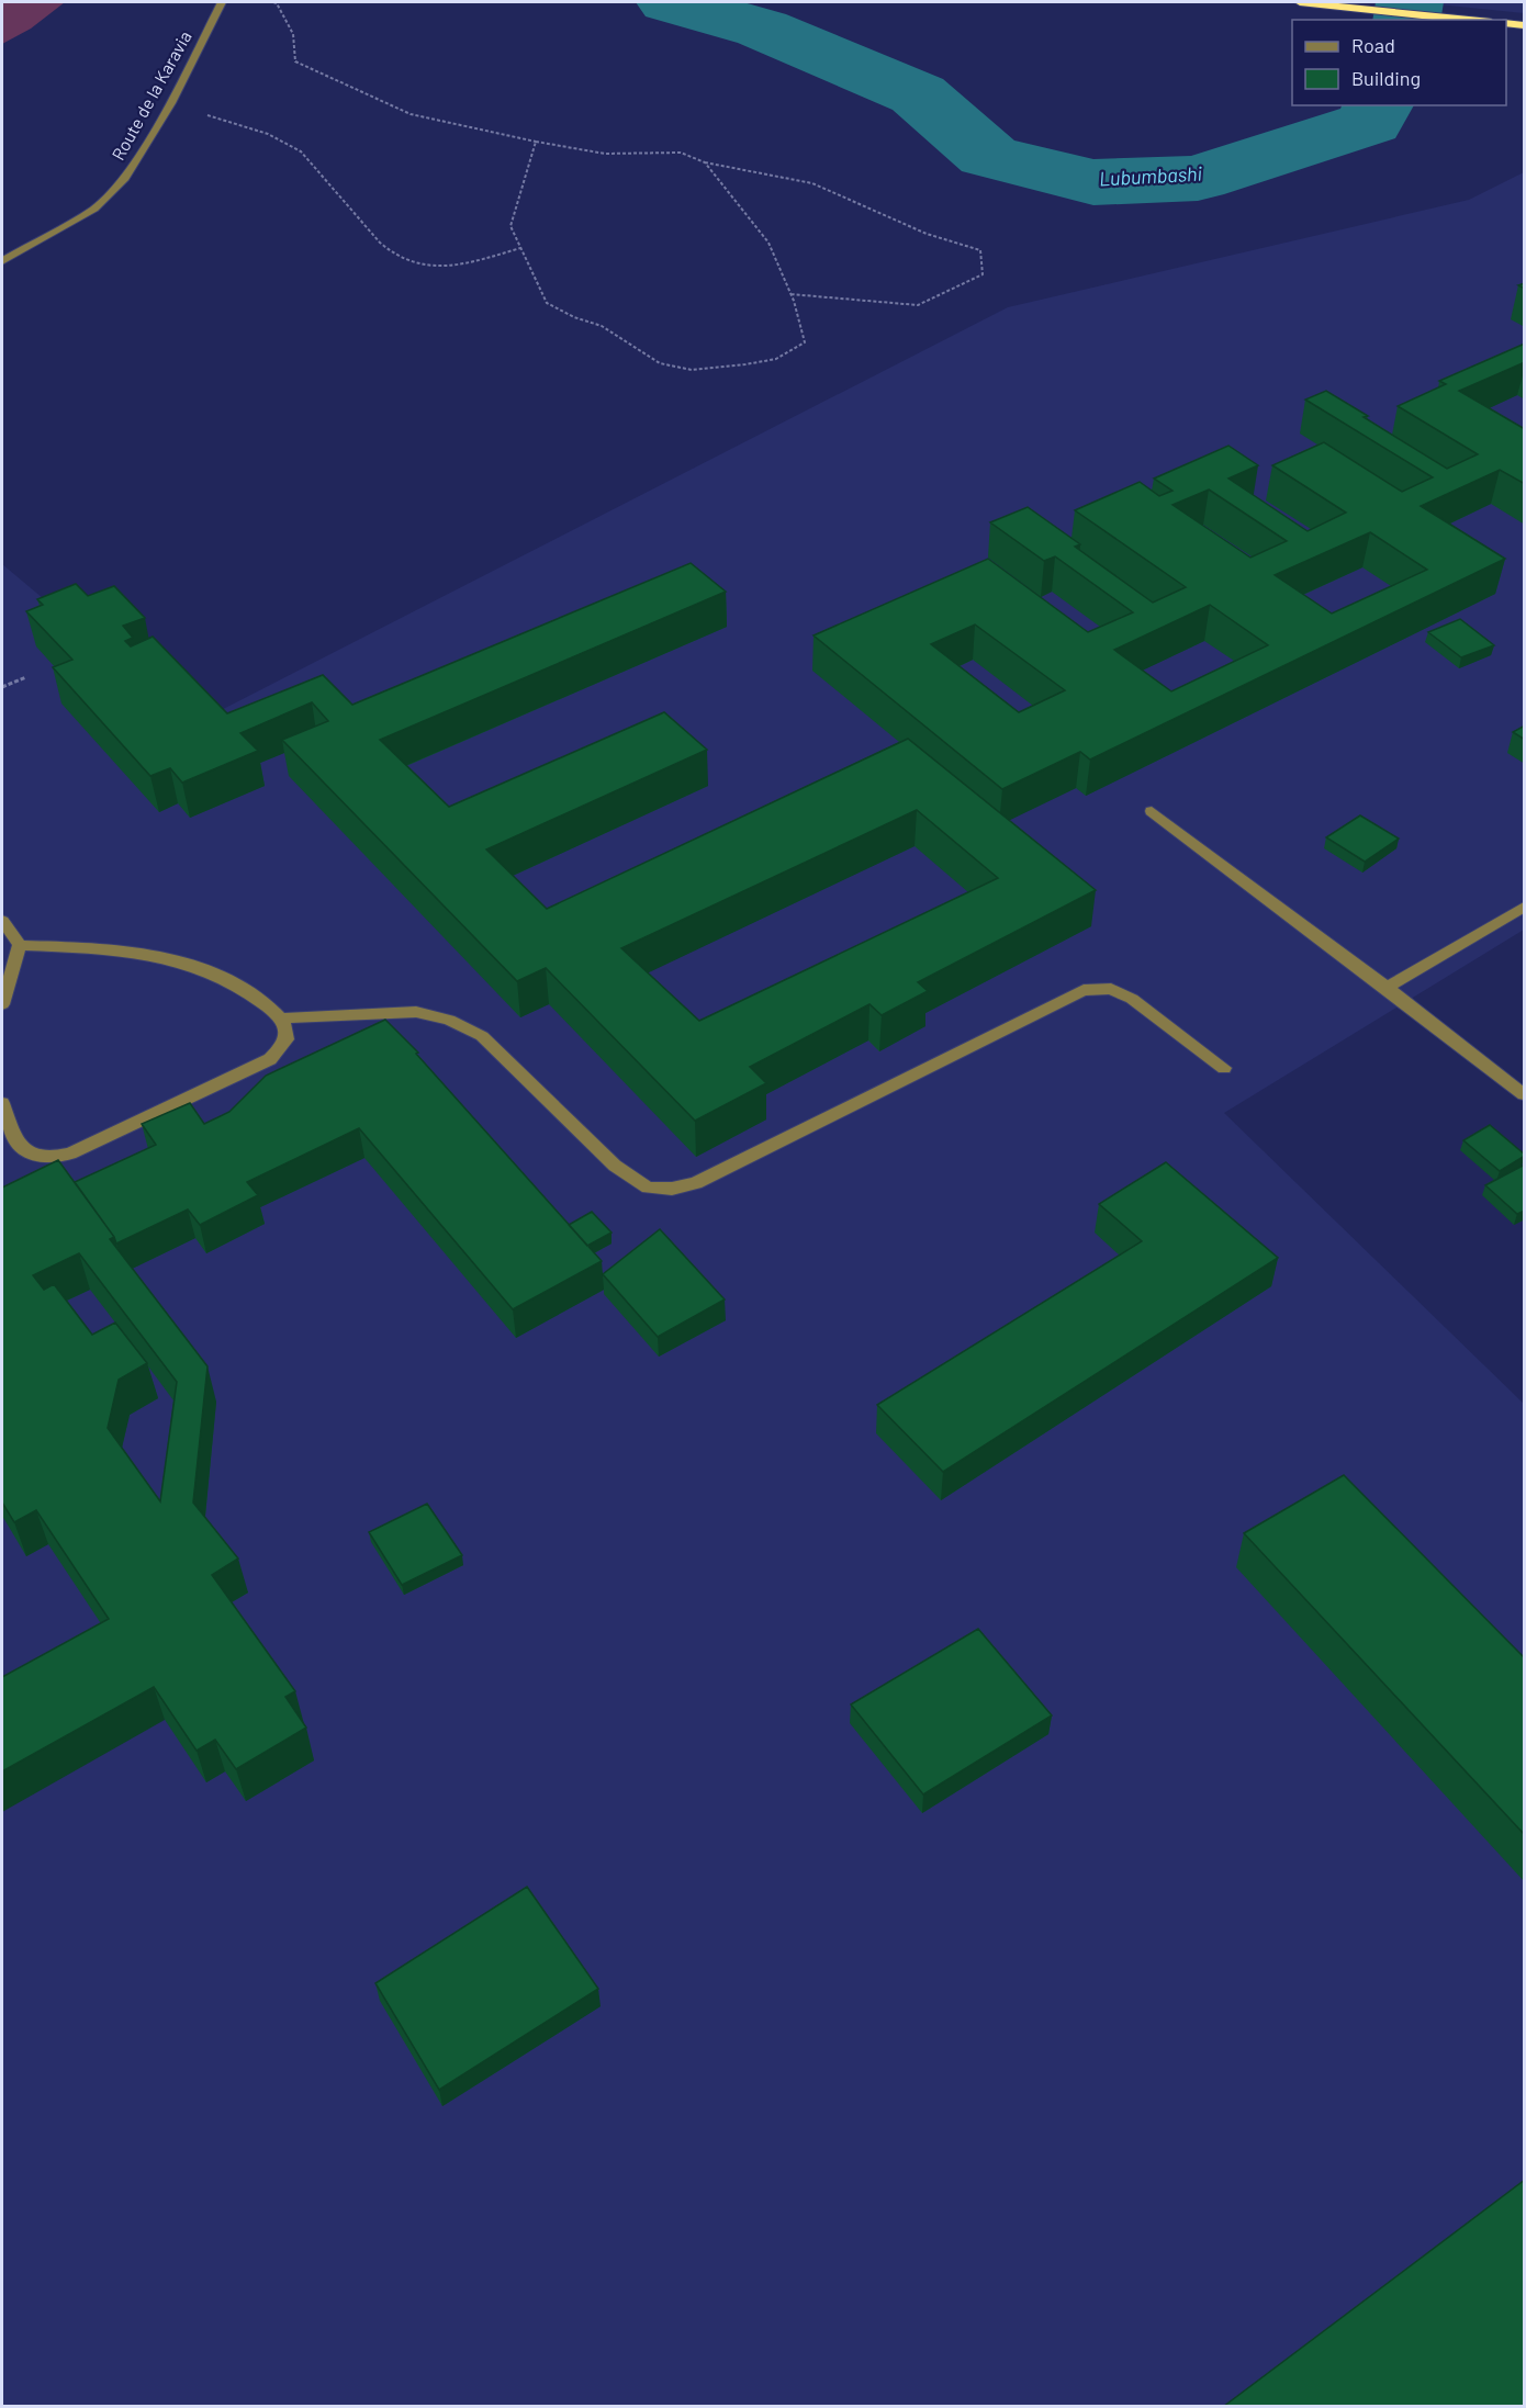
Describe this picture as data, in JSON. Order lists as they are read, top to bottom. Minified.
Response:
{"streets":{"street":["Route de la Karavia"]},"water":["Lubumbashi"],"legend":["Road","Building"]}
